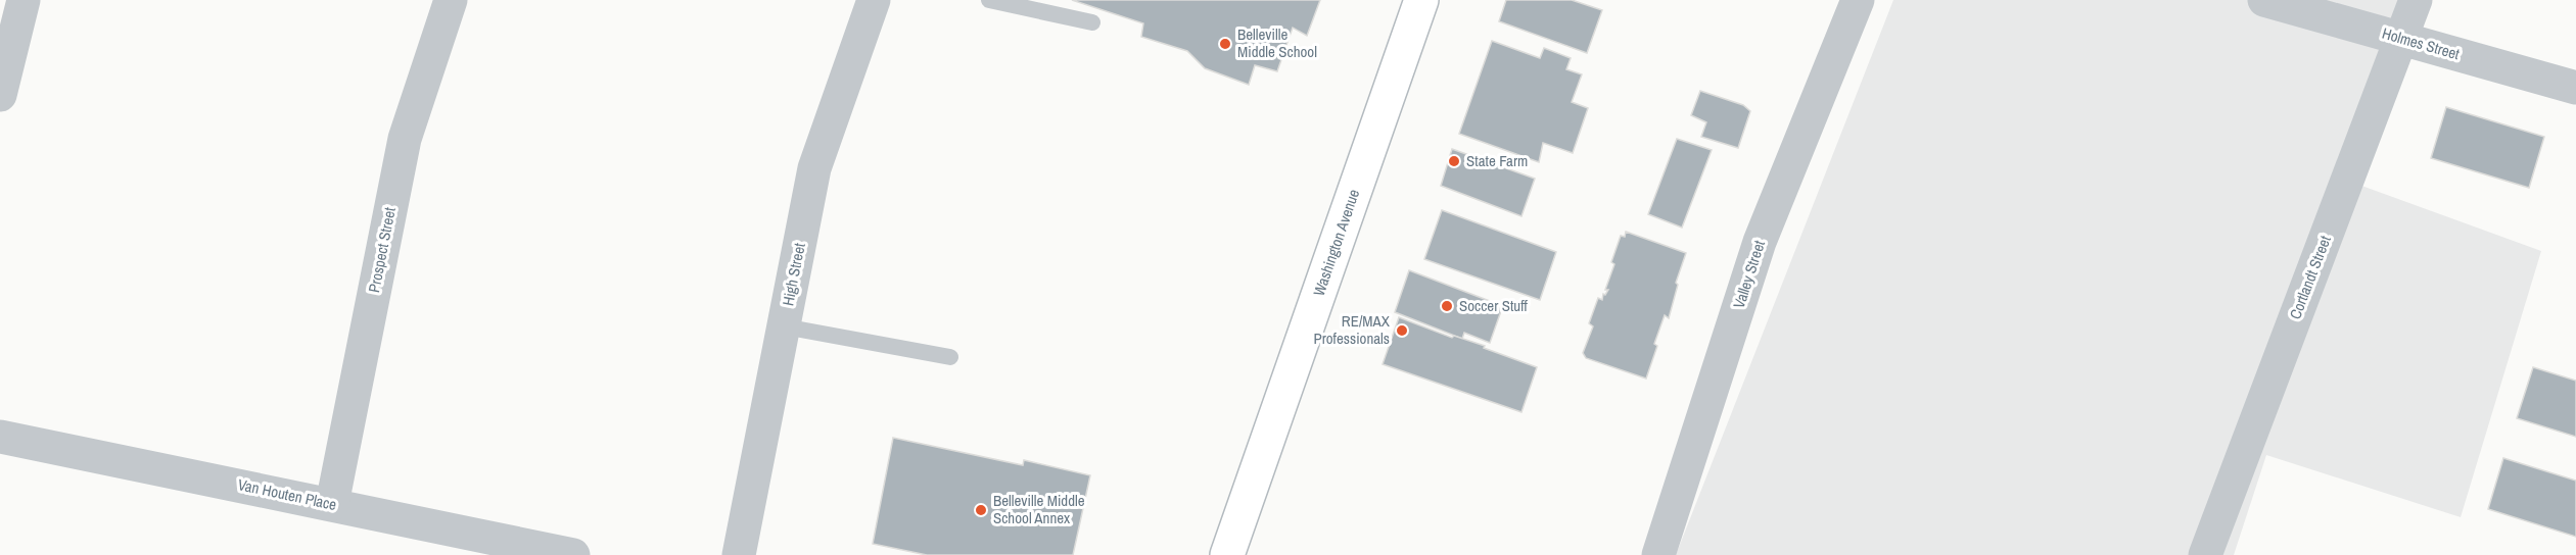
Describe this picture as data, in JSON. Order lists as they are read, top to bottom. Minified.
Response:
{"streets":{"main road":["Washington Avenue"],"street":["Holmes Street","Prospect Street","High Street","Valley Street","Cortlandt Street","Van Houten Place"]},"crossings":[["Holmes Street","Cortlandt Street"],["Prospect Street","Van Houten Place"]],"places":["Belleville Middle School","State Farm","Soccer Stuff","RE/MAX Professionals","Belleville Middle School Annex"]}
